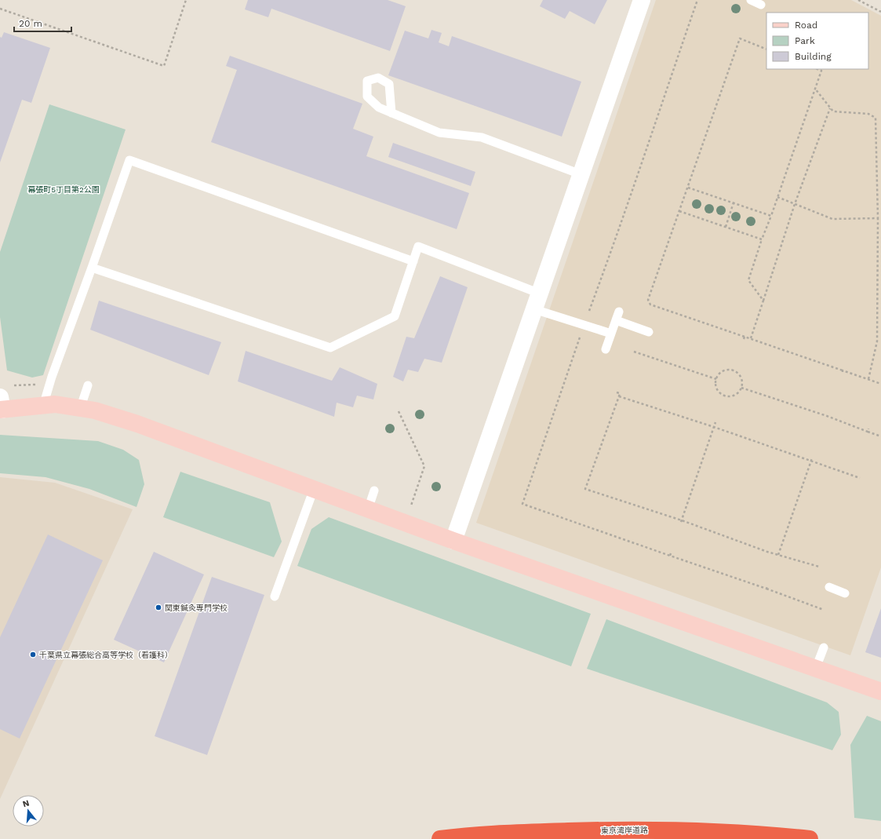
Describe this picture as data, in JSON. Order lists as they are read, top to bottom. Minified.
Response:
{"streets":{"highway":["東京湾岸道路"]},"parks":["幕張町5丁目第2公園"],"places":["関東鍼灸専門学校","千葉県立幕張総合高等学校（看護科）"],"legend":["Road","Park","Building"],"scale_bar":"20 m","north":"top"}
